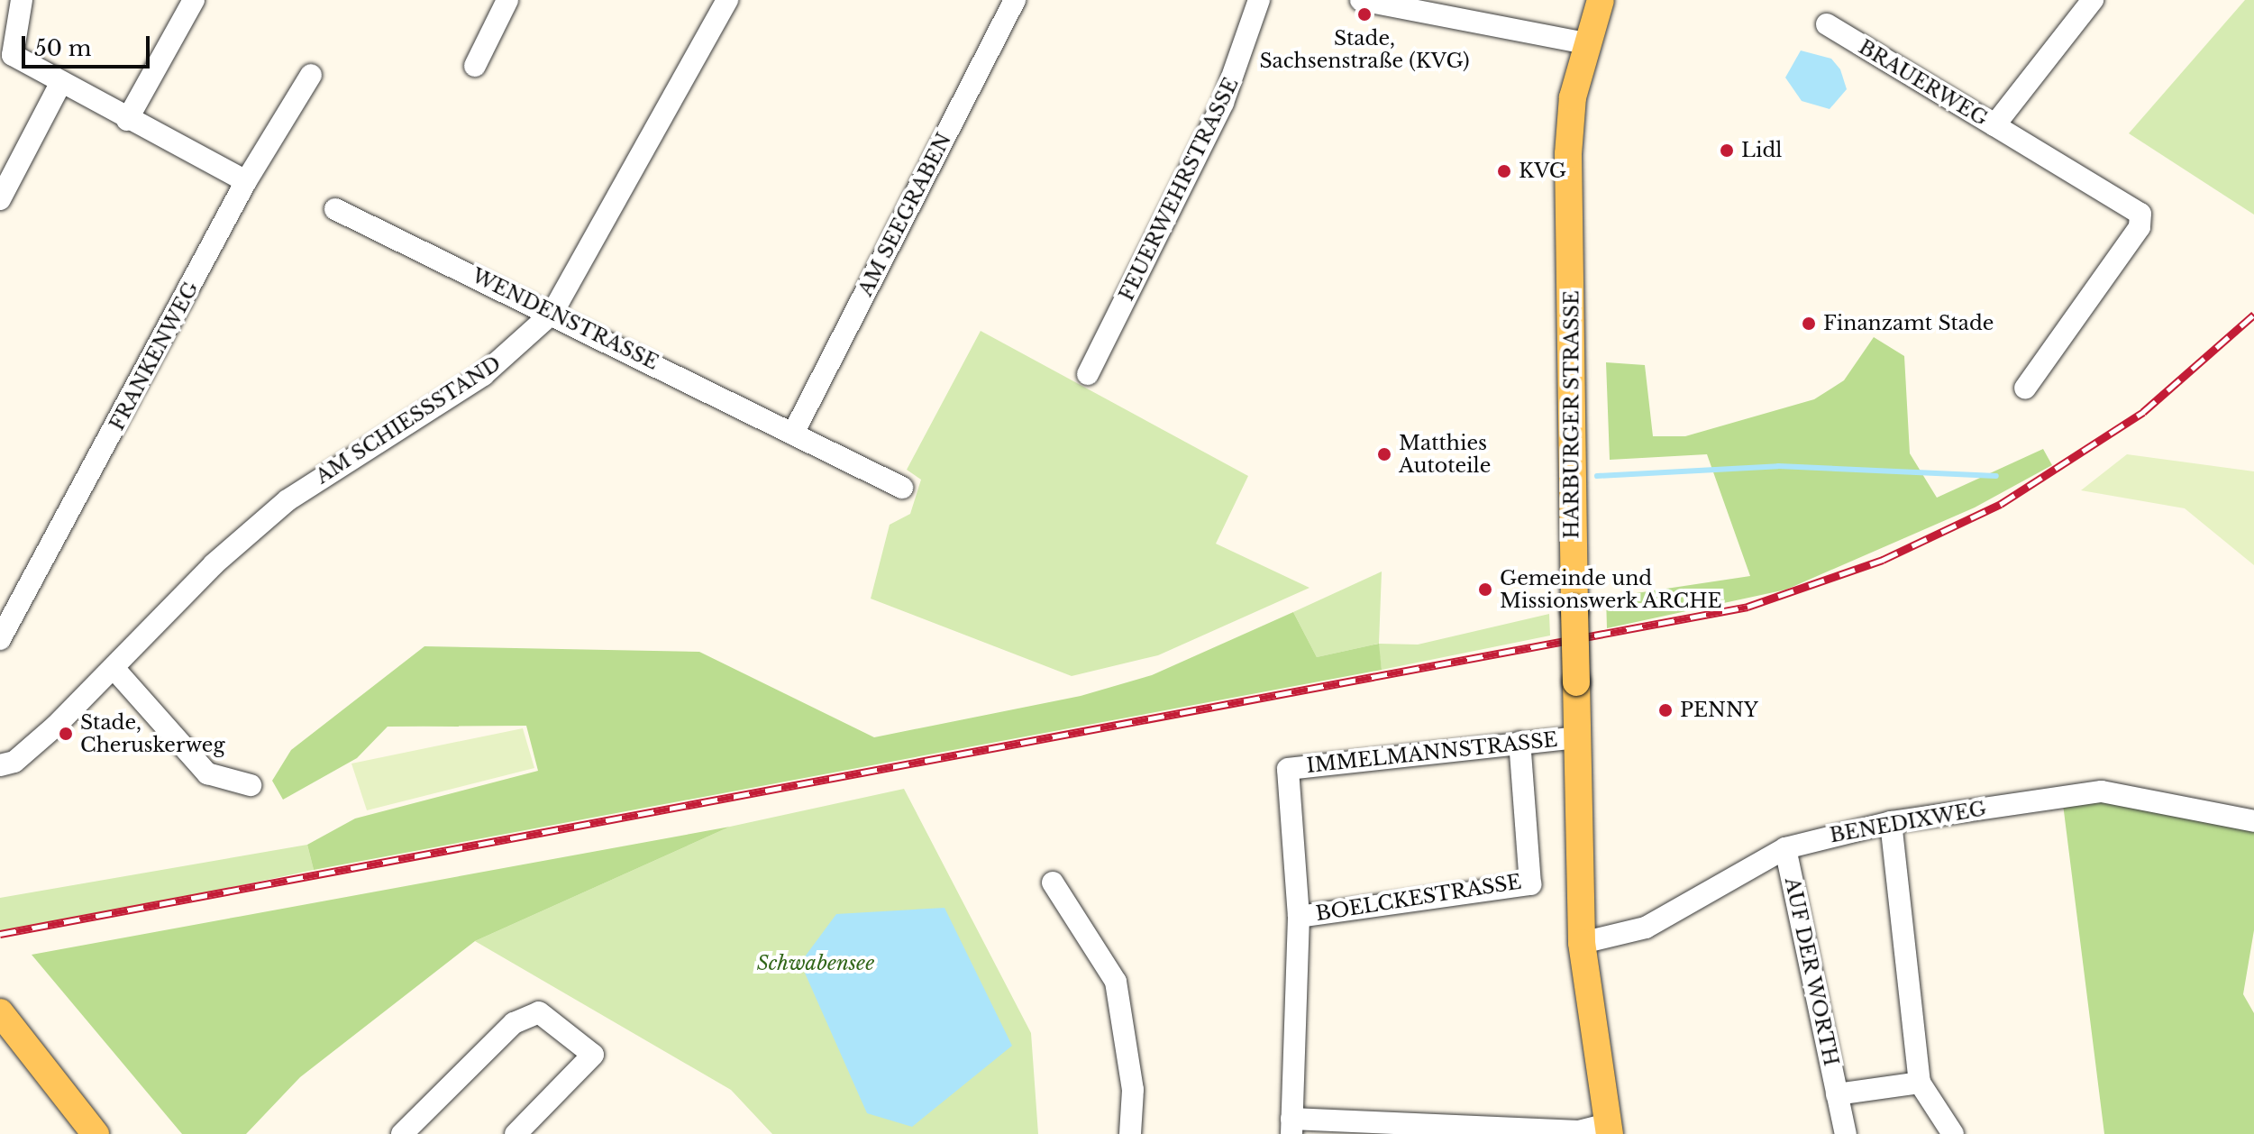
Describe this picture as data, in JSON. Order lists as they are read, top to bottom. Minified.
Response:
{"streets":{"main road":["HARBURGER STRASSE"],"street":["BRAUERWEG","FEUERWEHRSTRASSE","AM SEEGRABEN","WENDENSTRASSE","FRANKENWEG","AM SCHIESSSTAND","IMMELMANNSTRASSE","BENEDIXWEG","BOELCKESTRASSE","AUF DER WORTH"]},"crossings":[["AM SEEGRABEN","WENDENSTRASSE"],["WENDENSTRASSE","AM SCHIESSSTAND"],["HARBURGER STRASSE","IMMELMANNSTRASSE"],["HARBURGER STRASSE","BENEDIXWEG"],["IMMELMANNSTRASSE","BOELCKESTRASSE"],["BENEDIXWEG","AUF DER WORTH"]],"parks":["Schwabensee"],"places":["Stade, Sachsenstraße (KVG)","Lidl","KVG","Finanzamt Stade","Matthies Autoteile","Gemeinde und Missionswerk ARCHE","PENNY","Stade, Cheruskerweg"],"scale_bar":"50 m"}
